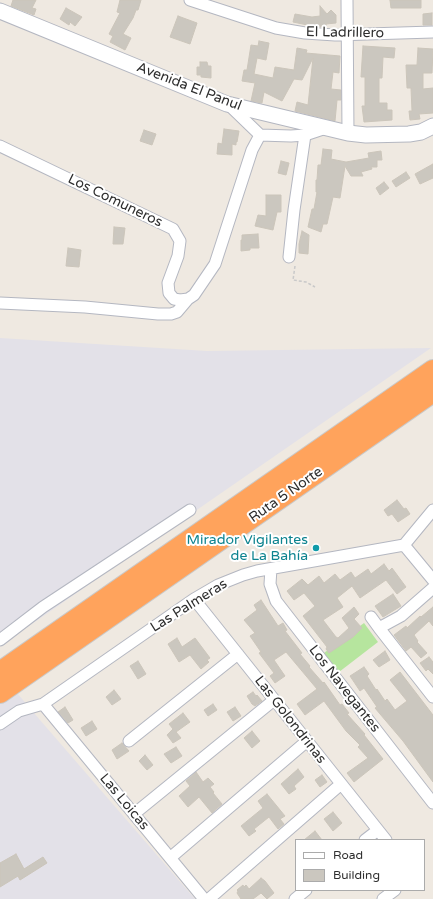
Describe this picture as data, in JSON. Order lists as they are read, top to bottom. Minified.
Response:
{"streets":{"highway":["Ruta 5 Norte"],"street":["El Ladrillero","Avenida El Panul","Los Comuneros","Las Palmeras","Los Navegantes","Las Golondrinas","Las Loicas"]},"crossings":[["Las Palmeras","Los Navegantes"],["Las Palmeras","Las Golondrinas"],["Las Palmeras","Las Loicas"]],"places":["Mirador Vigilantes de La Bahía"],"legend":["Road","Building"]}
